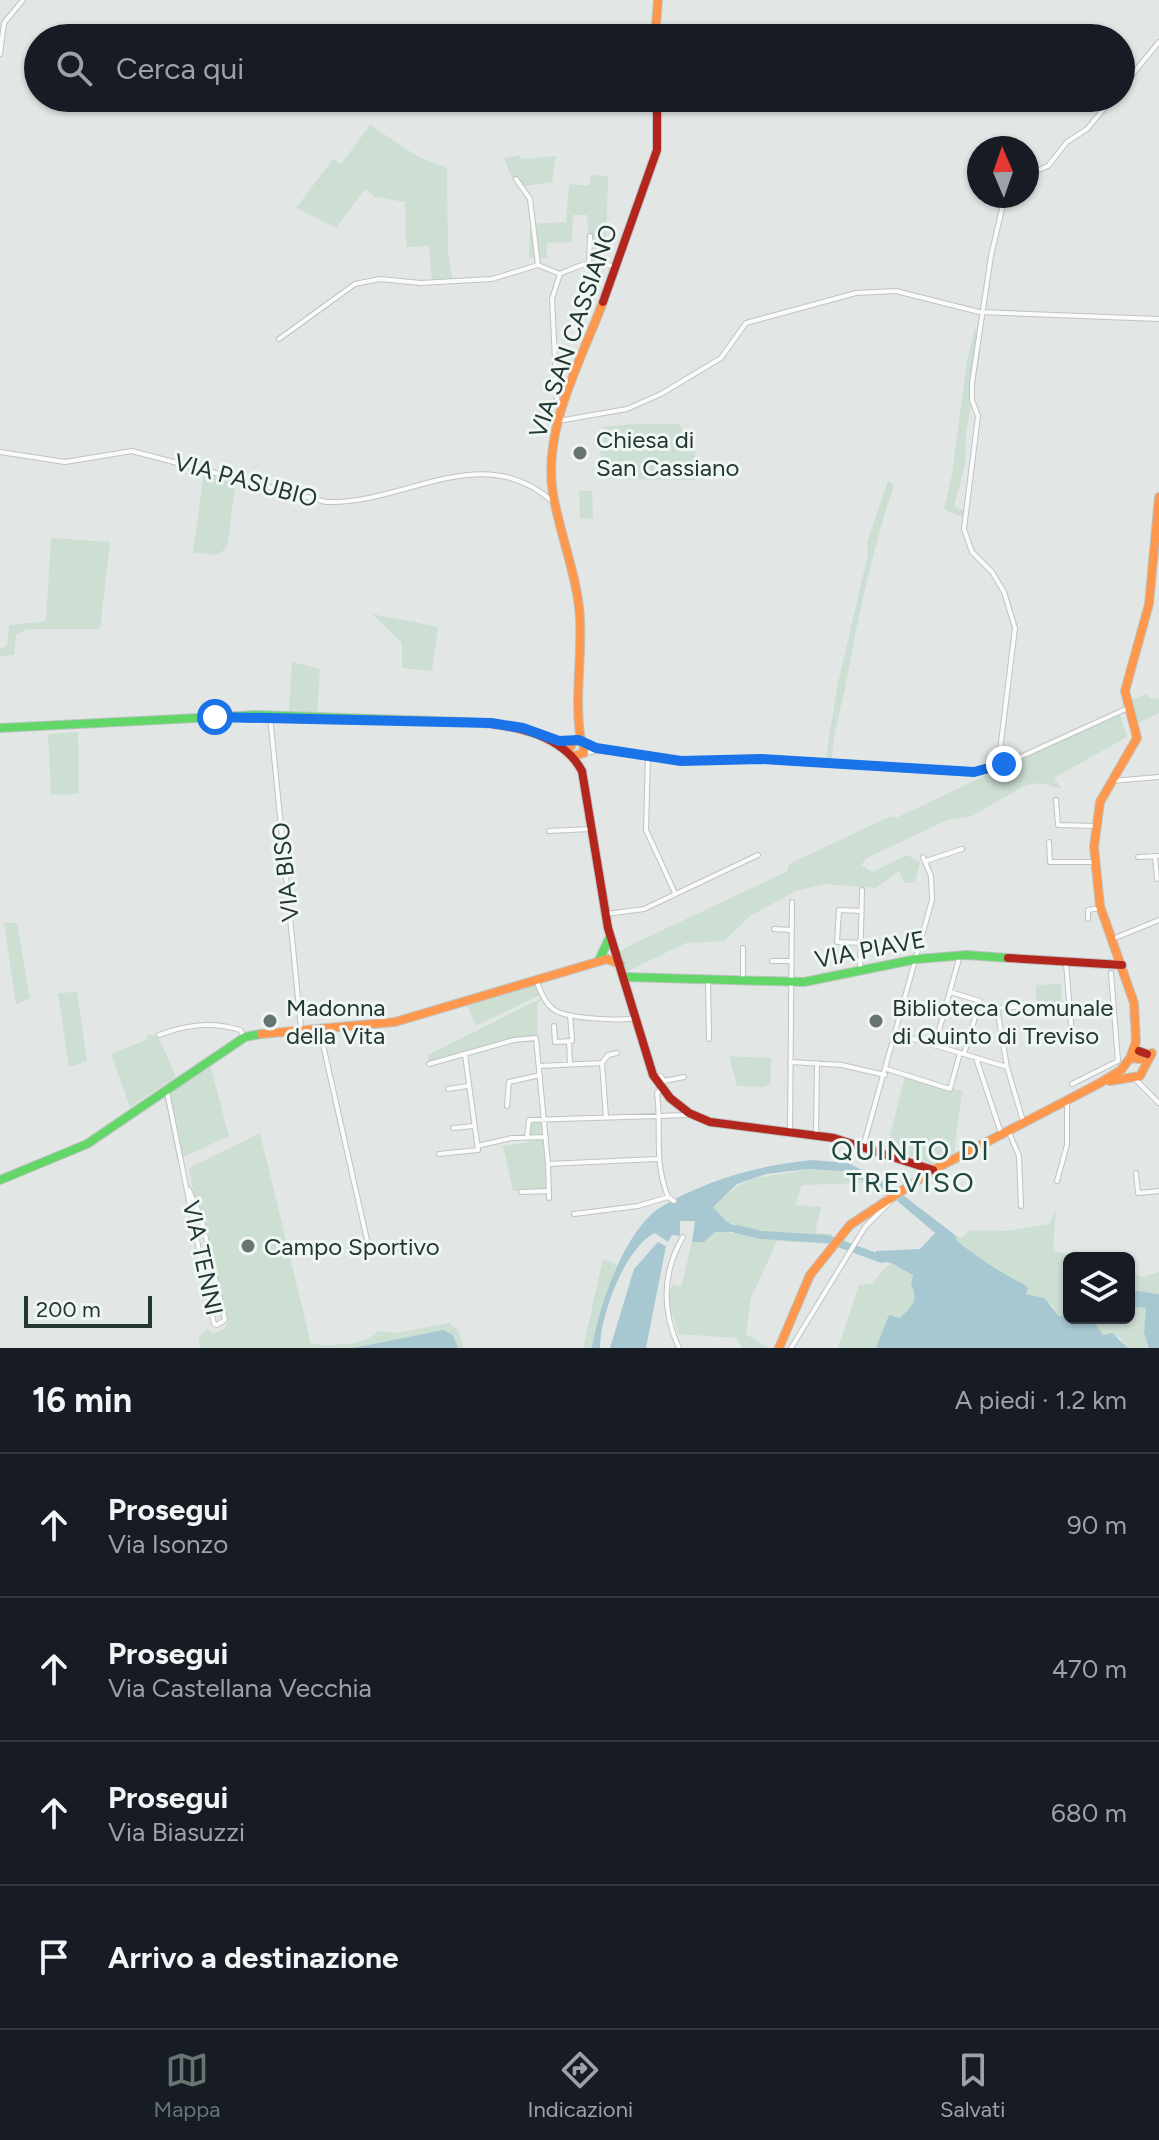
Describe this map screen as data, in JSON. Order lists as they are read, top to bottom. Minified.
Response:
{"streets":{"main road":["VIA SAN CASSIANO","VIA PIAVE"],"street":["VIA PASUBIO","VIA BISO","VIA TENNI"]},"crossings":[["VIA SAN CASSIANO","VIA PASUBIO"],["VIA SAN CASSIANO","VIA PIAVE"]],"districts":["QUINTO DI TREVISO"],"places":["Chiesa di San Cassiano","Madonna della Vita","Biblioteca Comunale di Quinto di Treviso","Campo Sportivo"],"scale_bar":"200 m","north":"top","page":{"search":"Cerca qui","scale":"200 m","heading":["16 min","A piedi · 1.2 km"],"list":[["Prosegui","Via Isonzo","90 m"],["Prosegui","Via Castellana Vecchia","470 m"],["Prosegui","Via Biasuzzi","680 m"],"Arrivo a destinazione"],"nav":["Mappa","Indicazioni","Salvati"]}}
